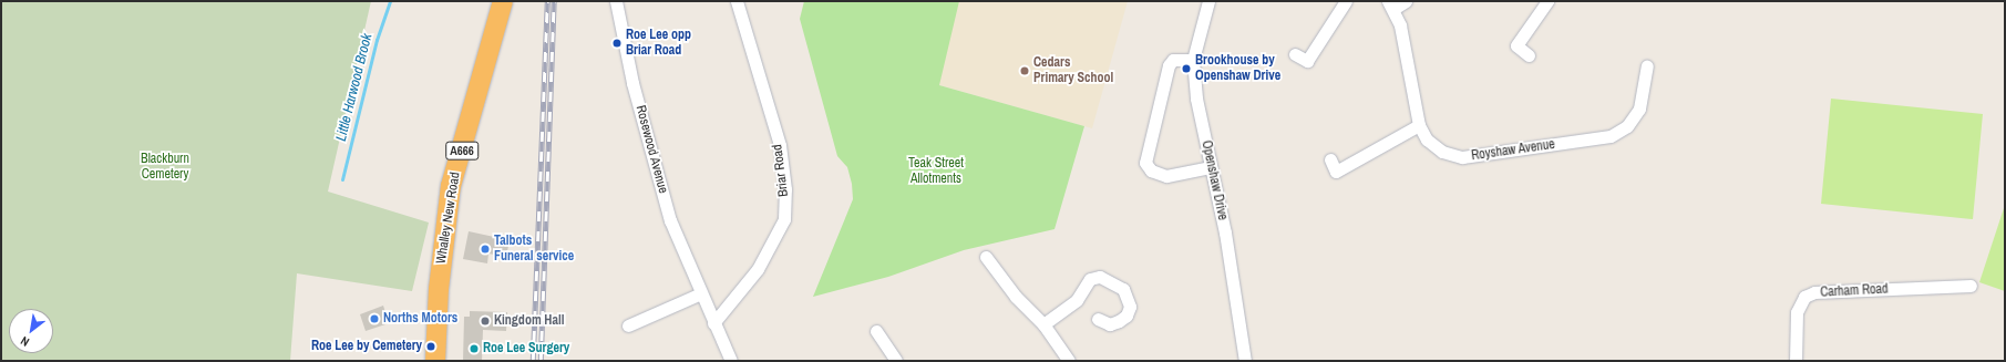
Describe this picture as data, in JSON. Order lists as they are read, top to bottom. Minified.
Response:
{"streets":{"highway":["A666","Whalley New Road"],"street":["Rosewood Avenue","Royshaw Avenue","Briar Road","Openshaw Drive","Carham Road"]},"crossings":[["Rosewood Avenue","Briar Road"]],"water":["Little Harwood Brook"],"parks":["Blackburn Cemetery","Teak Street Allotments"],"places":["Roe Lee opp Briar Road","Brookhouse by Openshaw Drive","Cedars Primary School","Talbots Funeral service","Norths Motors","Kingdom Hall","Roe Lee by Cemetery","Roe Lee Surgery"],"north":"bottom left"}
